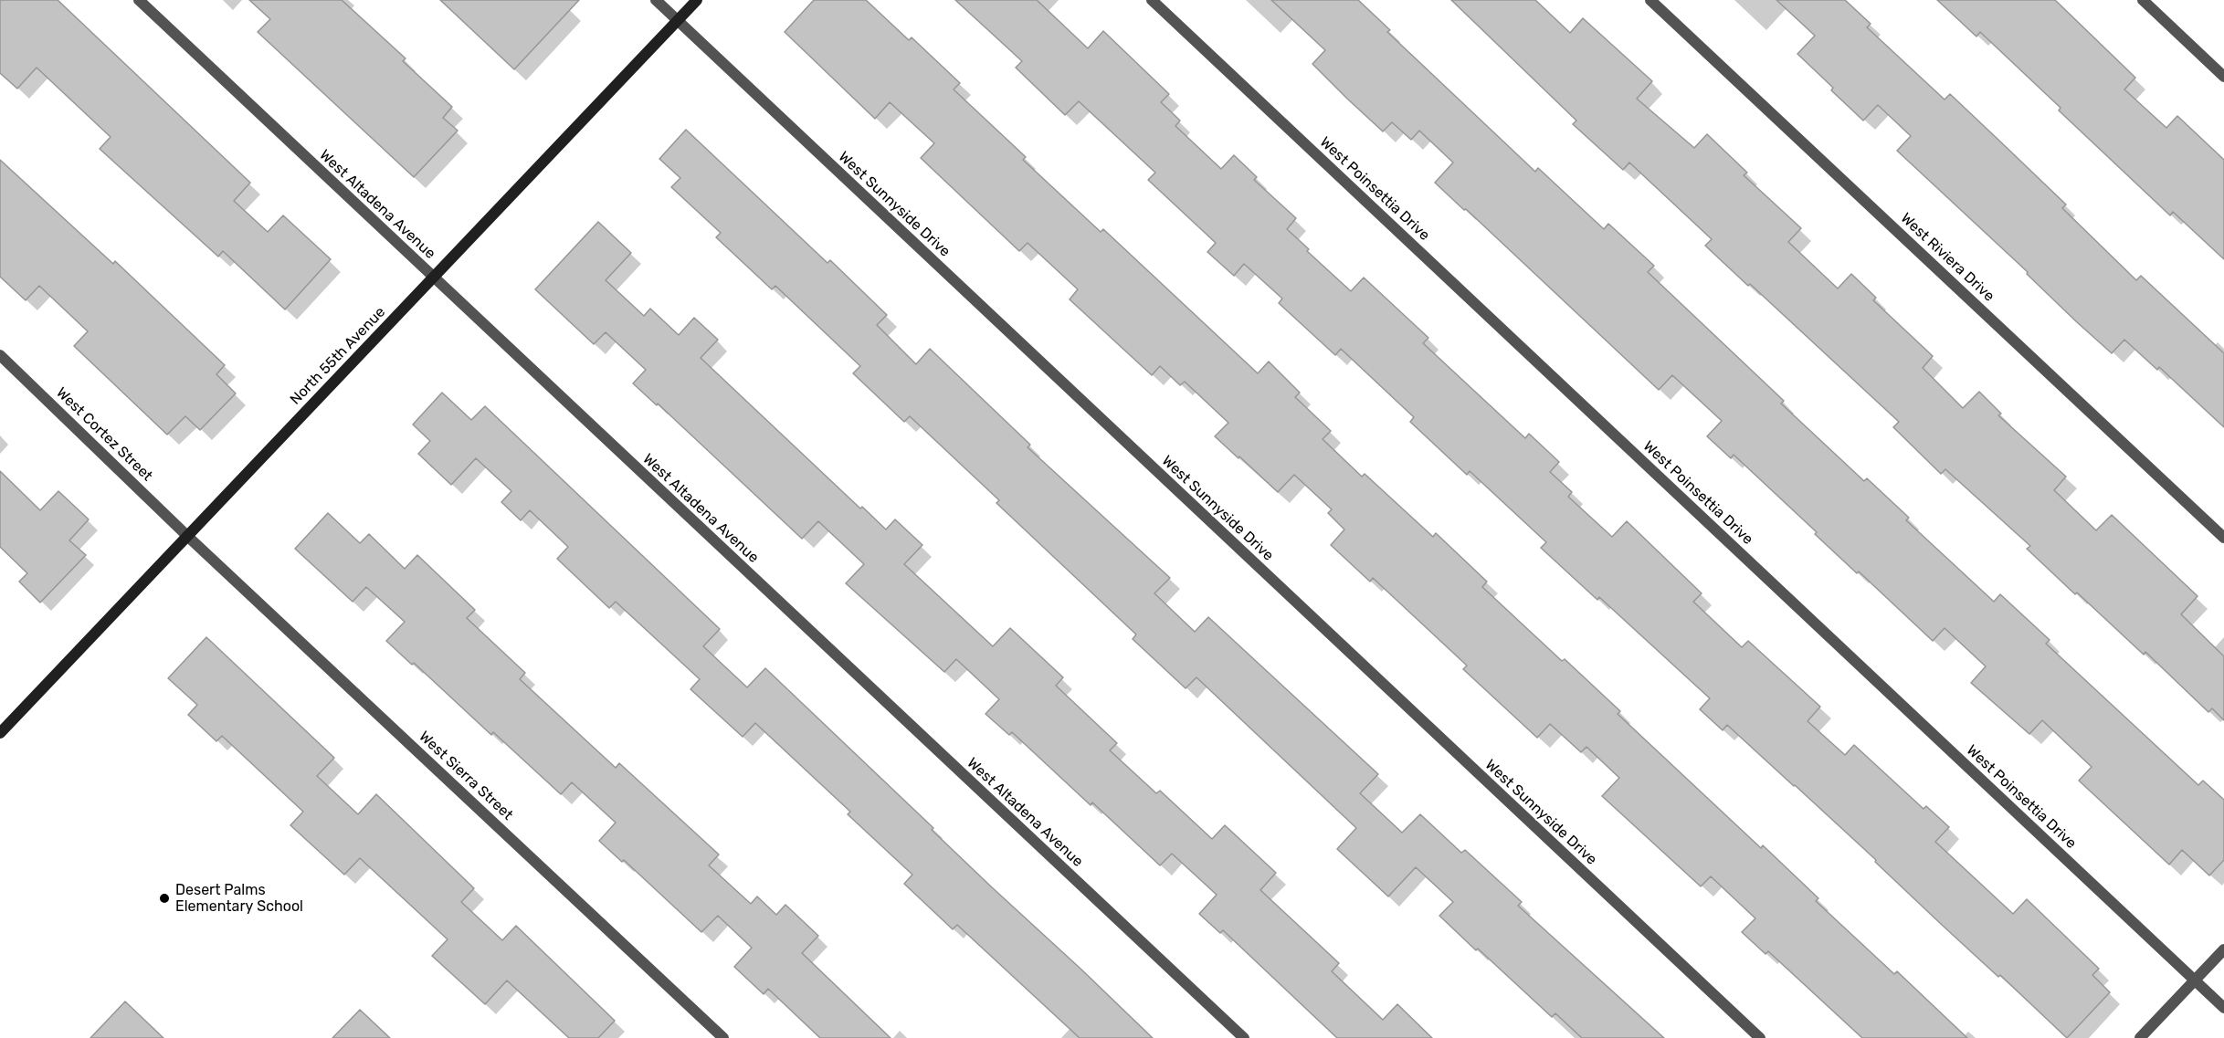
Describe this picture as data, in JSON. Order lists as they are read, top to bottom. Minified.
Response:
{"streets":{"street":["West Poinsettia Drive","West Altadena Avenue","West Sunnyside Drive","West Riviera Drive","North 55th Avenue","West Cortez Street","West Sierra Street"]},"crossings":[["West Altadena Avenue","North 55th Avenue"],["West Sunnyside Drive","North 55th Avenue"],["North 55th Avenue","West Cortez Street"],["North 55th Avenue","West Sierra Street"],["West Cortez Street","West Sierra Street"]],"places":["Desert Palms Elementary School"]}
